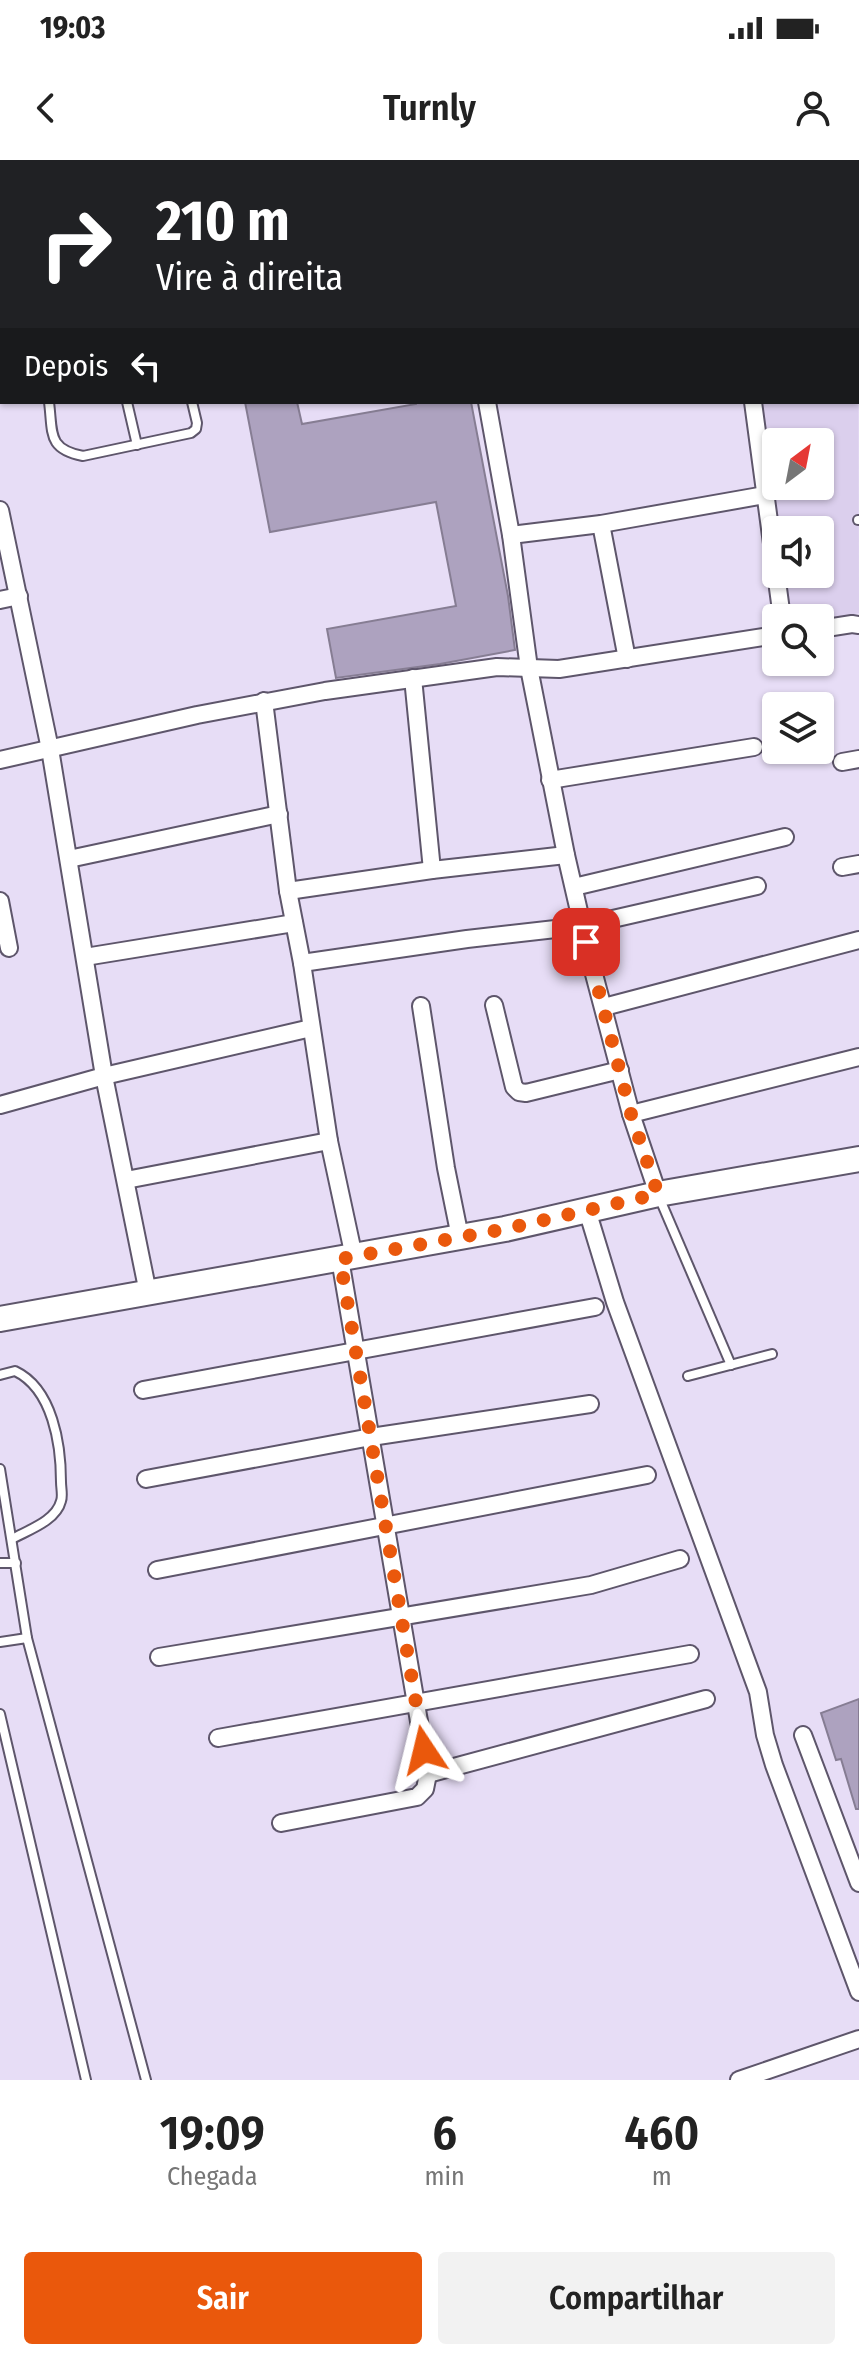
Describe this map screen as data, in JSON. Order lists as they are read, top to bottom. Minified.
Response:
{"north":"top right","page":{"status":"19:03","header":"Turnly","turn":["210 m","Vire à direita"],"then":"Depois","eta":["19:09","Chegada","6","min","460","m"],"buttons":["Sair","Compartilhar"]}}
